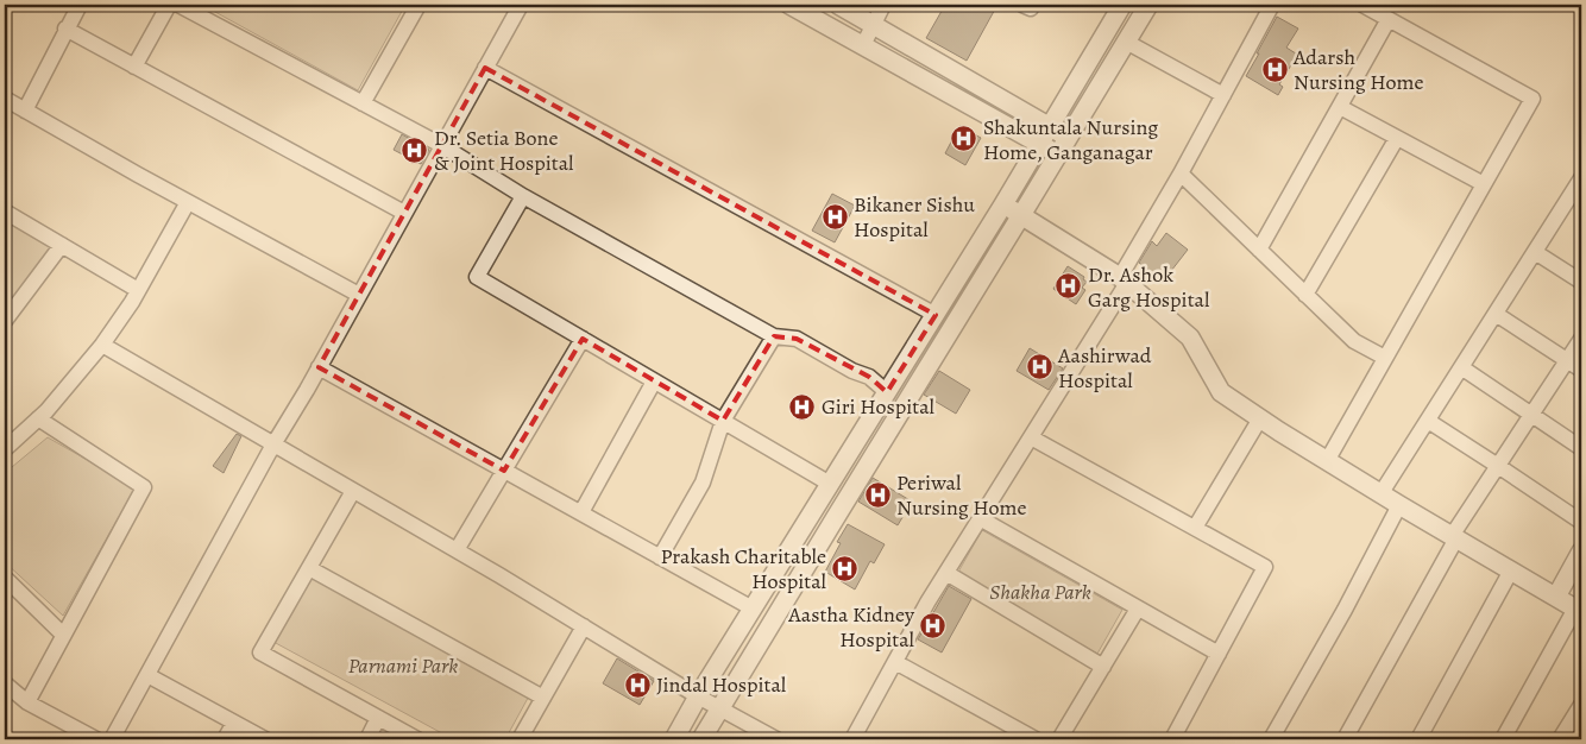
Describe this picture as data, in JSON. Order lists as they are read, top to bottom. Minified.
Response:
{"parks":["Shakha Park","Parnami Park"],"places":{"hospital":["Adarsh Nursing Home","Shakuntala Nursing Home, Ganganagar","Dr. Setia Bone & Joint Hospital","Bikaner Sishu Hospital","Dr. Ashok Garg Hospital","Aashirwad Hospital","Giri Hospital","Periwal Nursing Home","Prakash Charitable Hospital","Aastha Kidney Hospital","Jindal Hospital"]}}
